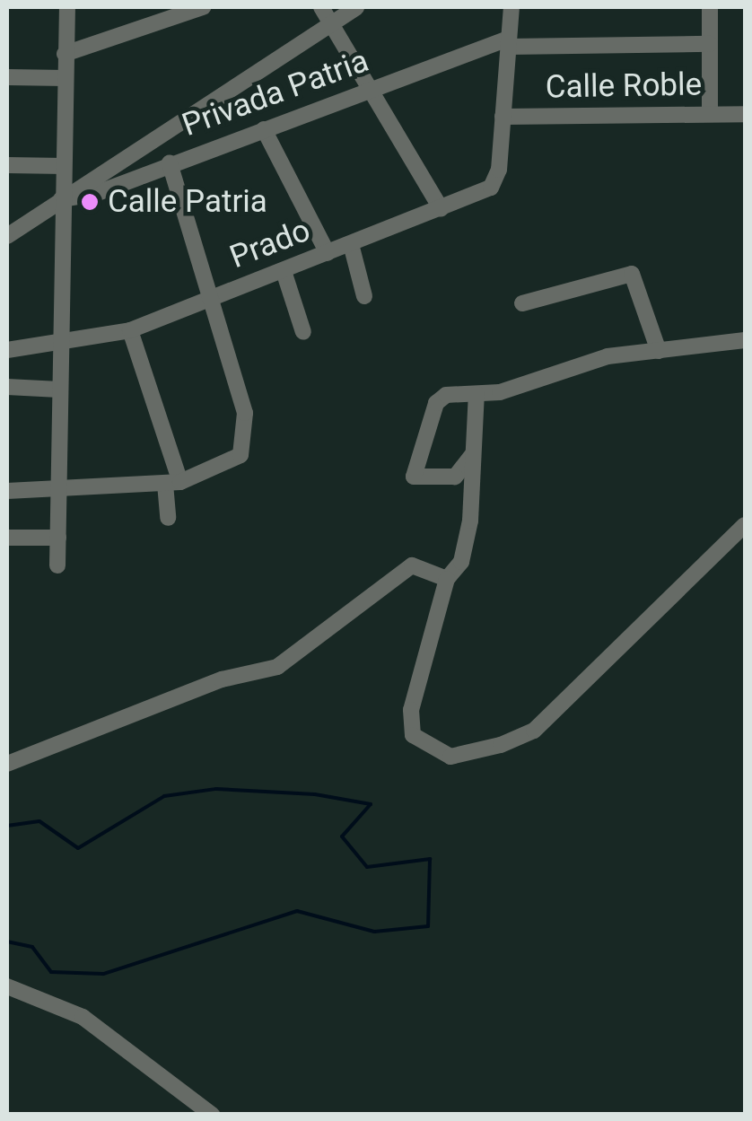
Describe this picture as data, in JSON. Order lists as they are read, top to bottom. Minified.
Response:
{"streets":{"street":["Calle Roble","Privada Patria","Prado"]},"crossings":[["Calle Roble","Prado"]],"places":["Calle Patria"]}
